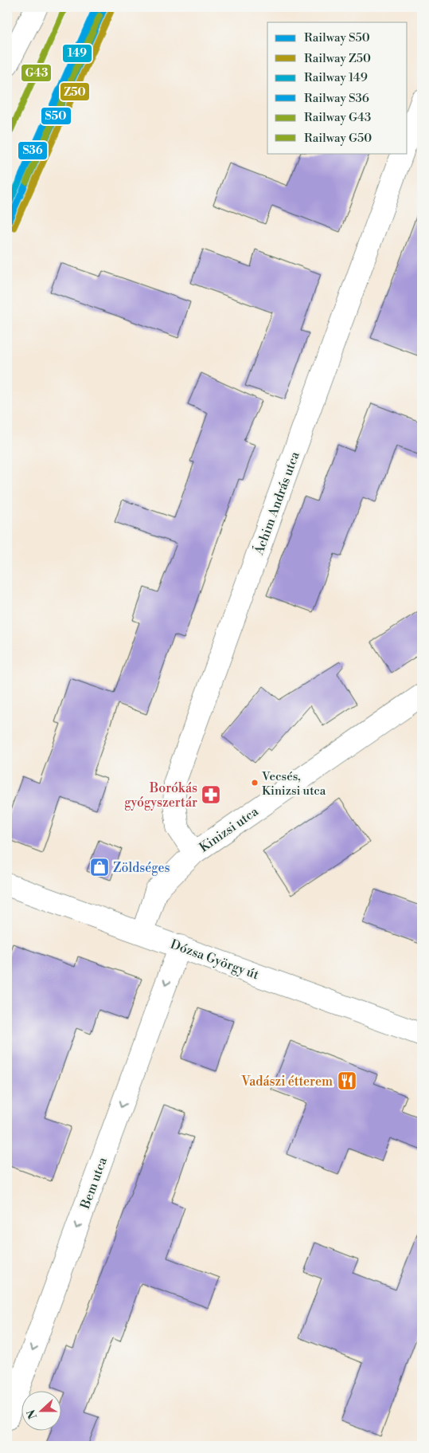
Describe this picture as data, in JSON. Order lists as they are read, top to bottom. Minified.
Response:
{"streets":{"street":["Áchim András utca","Kinizsi utca","Dózsa György út","Bem utca"]},"crossings":[["Áchim András utca","Kinizsi utca"],["Kinizsi utca","Dózsa György út"],["Dózsa György út","Bem utca"]],"one_way":["Bem utca"],"places":{"other":["Vecsés, Kinizsi utca"],"pharmacy":["Borókás gyógyszertár"],"shop":["Zöldséges"],"restaurant":["Vadászi étterem"]},"lines":["rail line S50","rail line 149","rail line G43","rail line Z50","rail line S36","rail line G50"],"legend":["Railway S50","Railway Z50","Railway 149","Railway S36","Railway G43","Railway G50"],"north":"left"}
